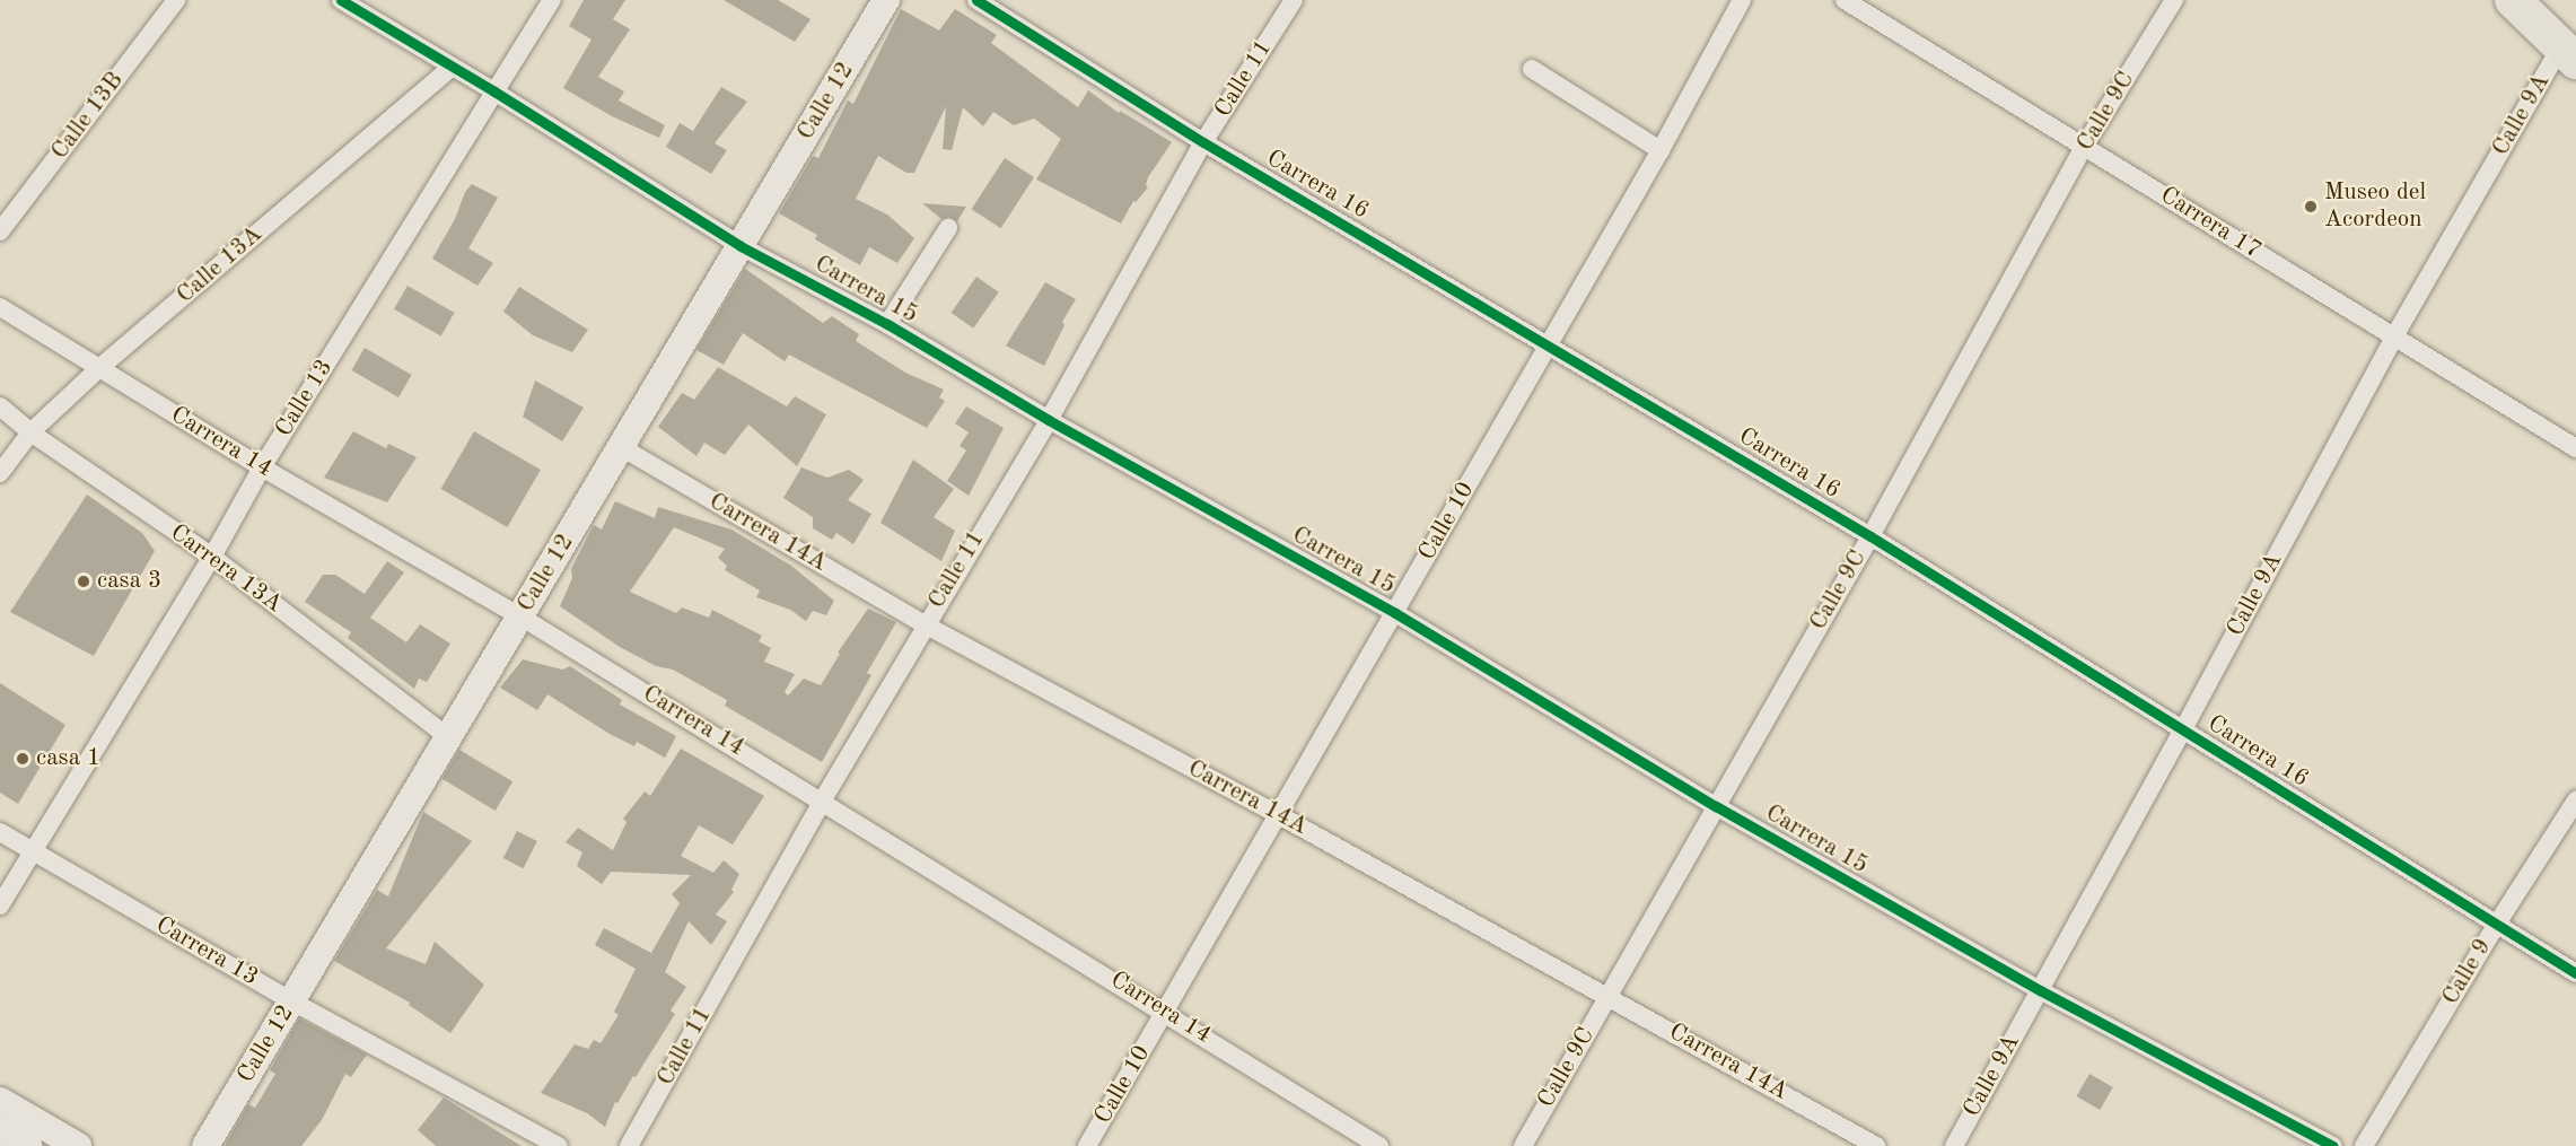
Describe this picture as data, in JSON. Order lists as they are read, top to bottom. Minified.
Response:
{"streets":{"street":["Calle 11","Calle 12","Calle 9C","Calle 9A","Calle 13B","Carrera 16","Carrera 17","Calle 13A","Carrera 15","Calle 13","Carrera 14","Calle 10","Carrera 14A","Carrera 13A","Carrera 13","Calle 9"]},"crossings":[["Calle 11","Carrera 16"],["Calle 11","Carrera 15"],["Calle 11","Carrera 14"],["Calle 11","Carrera 14A"],["Calle 12","Carrera 15"],["Calle 12","Carrera 14"],["Calle 12","Carrera 14A"],["Calle 12","Carrera 13A"],["Calle 12","Carrera 13"],["Calle 9C","Carrera 16"],["Calle 9C","Carrera 17"],["Calle 9C","Carrera 15"],["Calle 9C","Carrera 14A"],["Calle 9A","Carrera 16"],["Calle 9A","Carrera 17"],["Calle 9A","Carrera 15"],["Carrera 16","Calle 10"],["Carrera 16","Calle 9"],["Calle 13A","Carrera 15"],["Calle 13A","Carrera 14"],["Calle 13A","Carrera 13A"],["Carrera 15","Calle 13"],["Carrera 15","Calle 10"],["Calle 13","Carrera 14"],["Calle 13","Carrera 13A"],["Calle 13","Carrera 13"],["Carrera 14","Calle 10"],["Calle 10","Carrera 14A"]],"places":["Museo del Acordeon","casa 3","casa 1"]}
